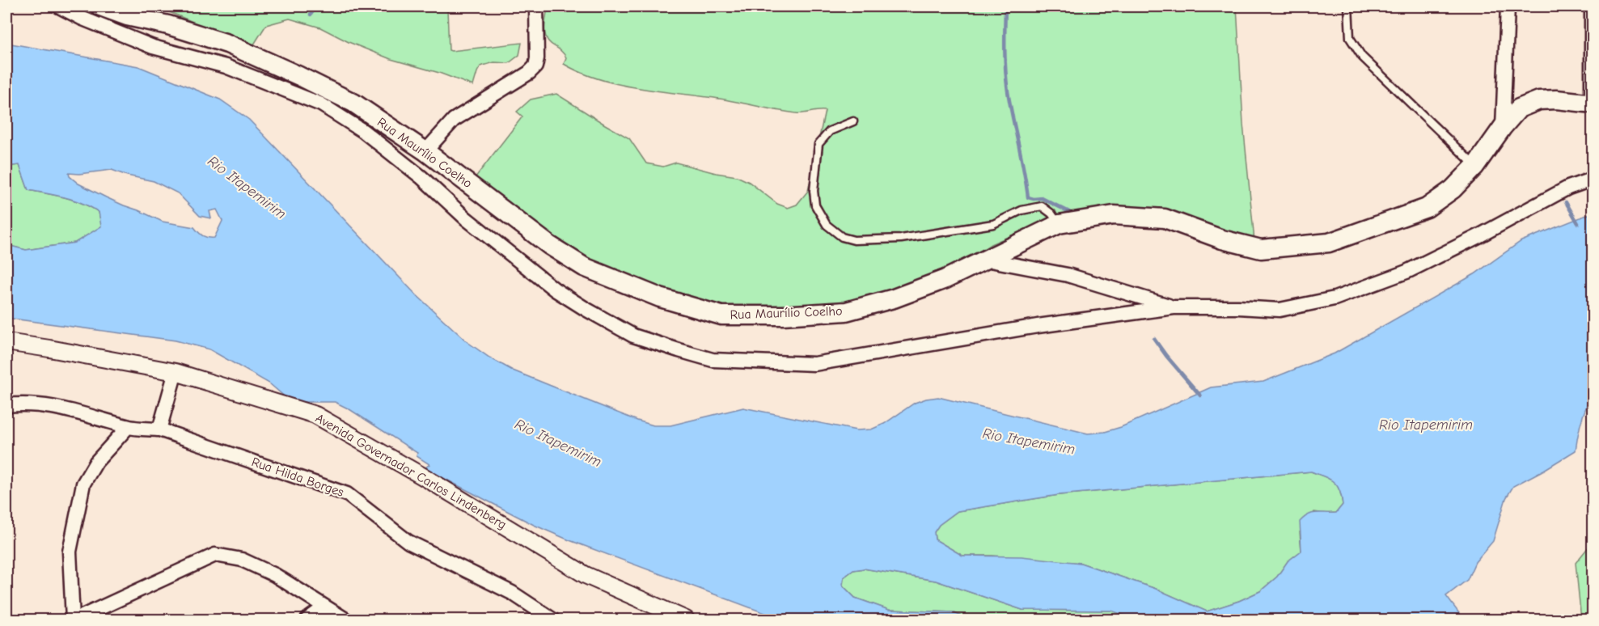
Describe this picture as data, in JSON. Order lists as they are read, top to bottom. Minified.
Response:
{"streets":{"main road":["Rua Maurílio Coelho"],"street":["Avenida Governador Carlos Lindenberg","Rua Hilda Borges"]},"water":["Rio Itapemirim"]}
